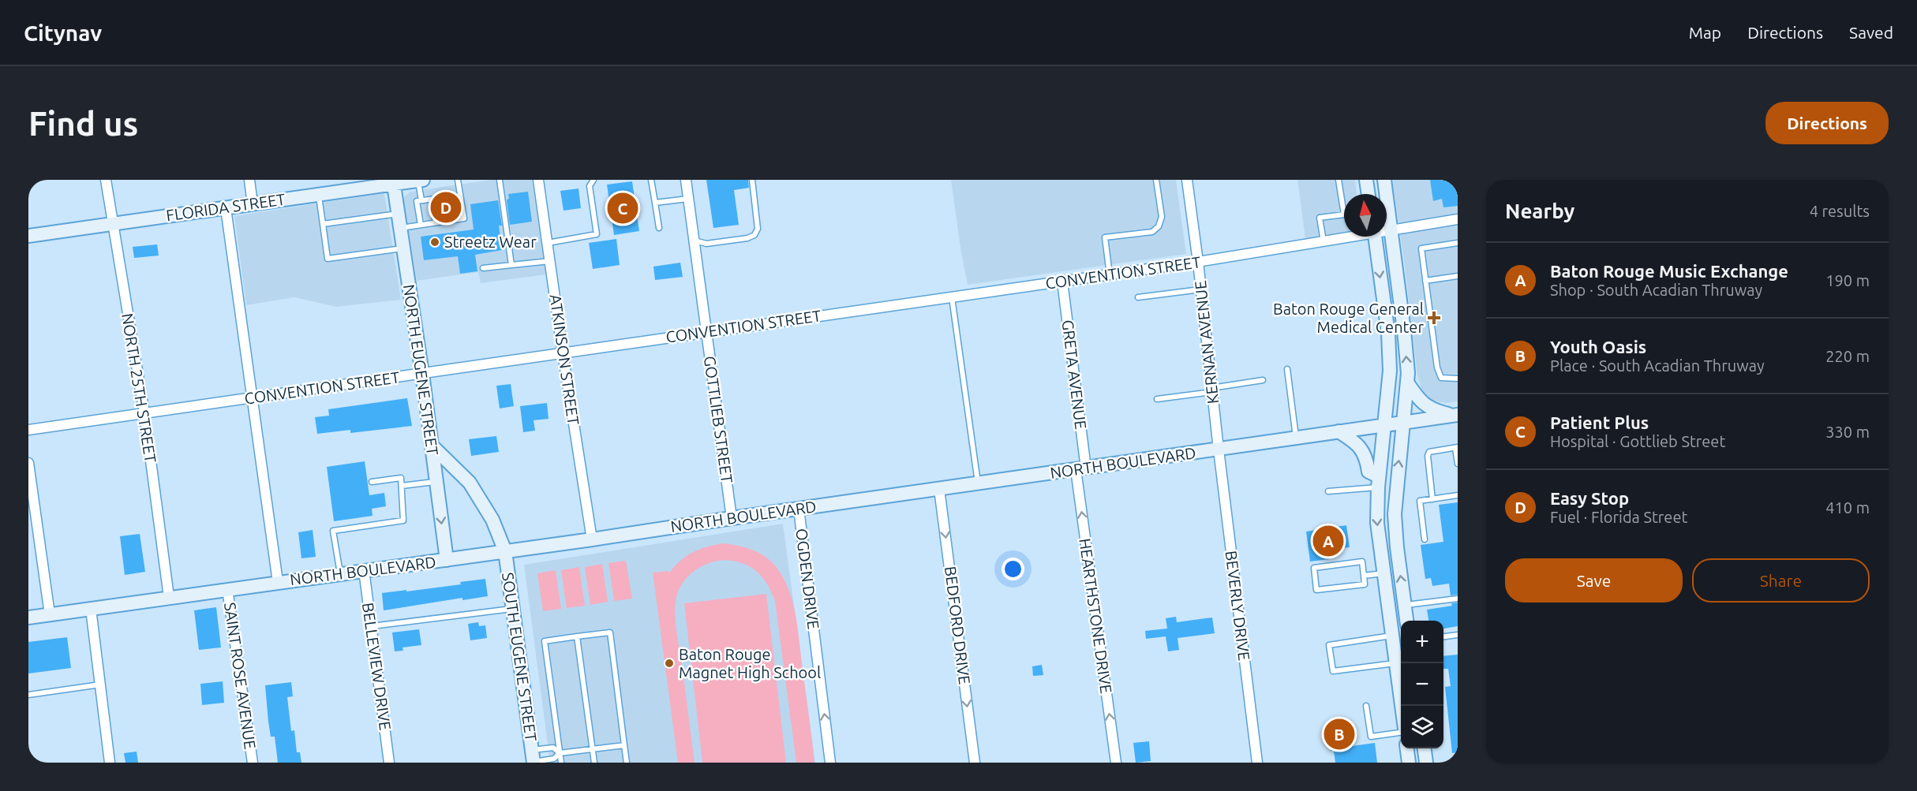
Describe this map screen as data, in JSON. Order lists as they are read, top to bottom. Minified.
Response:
{"streets":{"street":["FLORIDA STREET","CONVENTION STREET","KERNAN AVENUE","ATKINSON STREET","NORTH EUGENE STREET","GRETA AVENUE","NORTH 25TH STREET","GOTTLIEB STREET","NORTH BOULEVARD","OGDEN DRIVE","BEVERLY DRIVE","HEARTHSTONE DRIVE","BEDFORD DRIVE","SOUTH EUGENE STREET","BELLEVIEW DRIVE","SAINT ROSE AVENUE"]},"crossings":[["FLORIDA STREET","NORTH EUGENE STREET"],["FLORIDA STREET","NORTH 25TH STREET"],["CONVENTION STREET","KERNAN AVENUE"],["CONVENTION STREET","ATKINSON STREET"],["CONVENTION STREET","NORTH EUGENE STREET"],["CONVENTION STREET","GRETA AVENUE"],["CONVENTION STREET","NORTH 25TH STREET"],["CONVENTION STREET","GOTTLIEB STREET"],["KERNAN AVENUE","NORTH BOULEVARD"],["KERNAN AVENUE","BEVERLY DRIVE"],["ATKINSON STREET","NORTH BOULEVARD"],["NORTH EUGENE STREET","NORTH BOULEVARD"],["NORTH EUGENE STREET","SOUTH EUGENE STREET"],["GRETA AVENUE","NORTH BOULEVARD"],["GRETA AVENUE","HEARTHSTONE DRIVE"],["NORTH 25TH STREET","NORTH BOULEVARD"],["GOTTLIEB STREET","NORTH BOULEVARD"],["NORTH BOULEVARD","OGDEN DRIVE"],["NORTH BOULEVARD","BEVERLY DRIVE"],["NORTH BOULEVARD","HEARTHSTONE DRIVE"],["NORTH BOULEVARD","BEDFORD DRIVE"],["NORTH BOULEVARD","SOUTH EUGENE STREET"],["NORTH BOULEVARD","BELLEVIEW DRIVE"],["NORTH BOULEVARD","SAINT ROSE AVENUE"]],"one_way":["OGDEN DRIVE","HEARTHSTONE DRIVE","BEDFORD DRIVE"],"places":{"other":["Streetz Wear","Baton Rouge Magnet High School"],"health":["Baton Rouge General Medical Center"]},"north":"top","page":{"header":"Citynav","nav":["Map","Directions","Saved"],"buttons":["Directions",["Save","Share"]],"title":"Find us","heading":["Nearby","4 results"],"pins":["D","C","A","B"],"list":[{"mark":"A","name":"Baton Rouge Music Exchange","note":"Shop · South Acadian Thruway","value":"190 m"},{"mark":"B","name":"Youth Oasis","note":"Place · South Acadian Thruway","value":"220 m"},{"mark":"C","name":"Patient Plus","note":"Hospital · Gottlieb Street","value":"330 m"},{"mark":"D","name":"Easy Stop","note":"Fuel · Florida Street","value":"410 m"}],"map_buttons":["+","−"]}}
